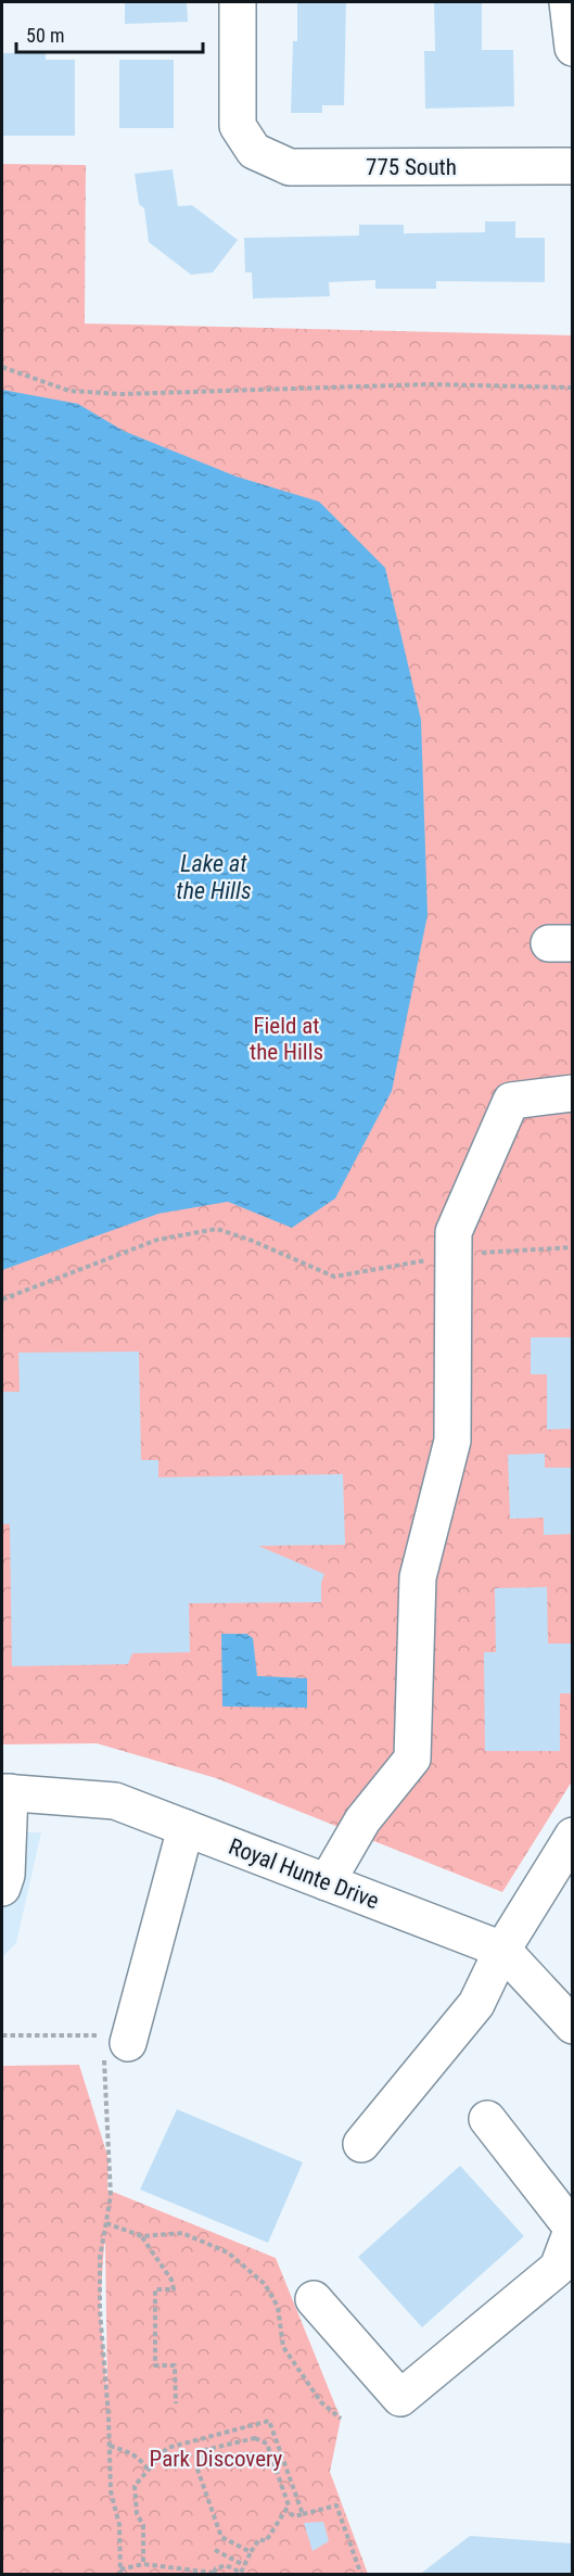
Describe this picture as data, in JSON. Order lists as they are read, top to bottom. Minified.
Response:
{"streets":{"street":["775 South","Royal Hunte Drive"]},"water":["Lake at the Hills"],"parks":["Field at the Hills","Park Discovery"],"scale_bar":"50 m"}
